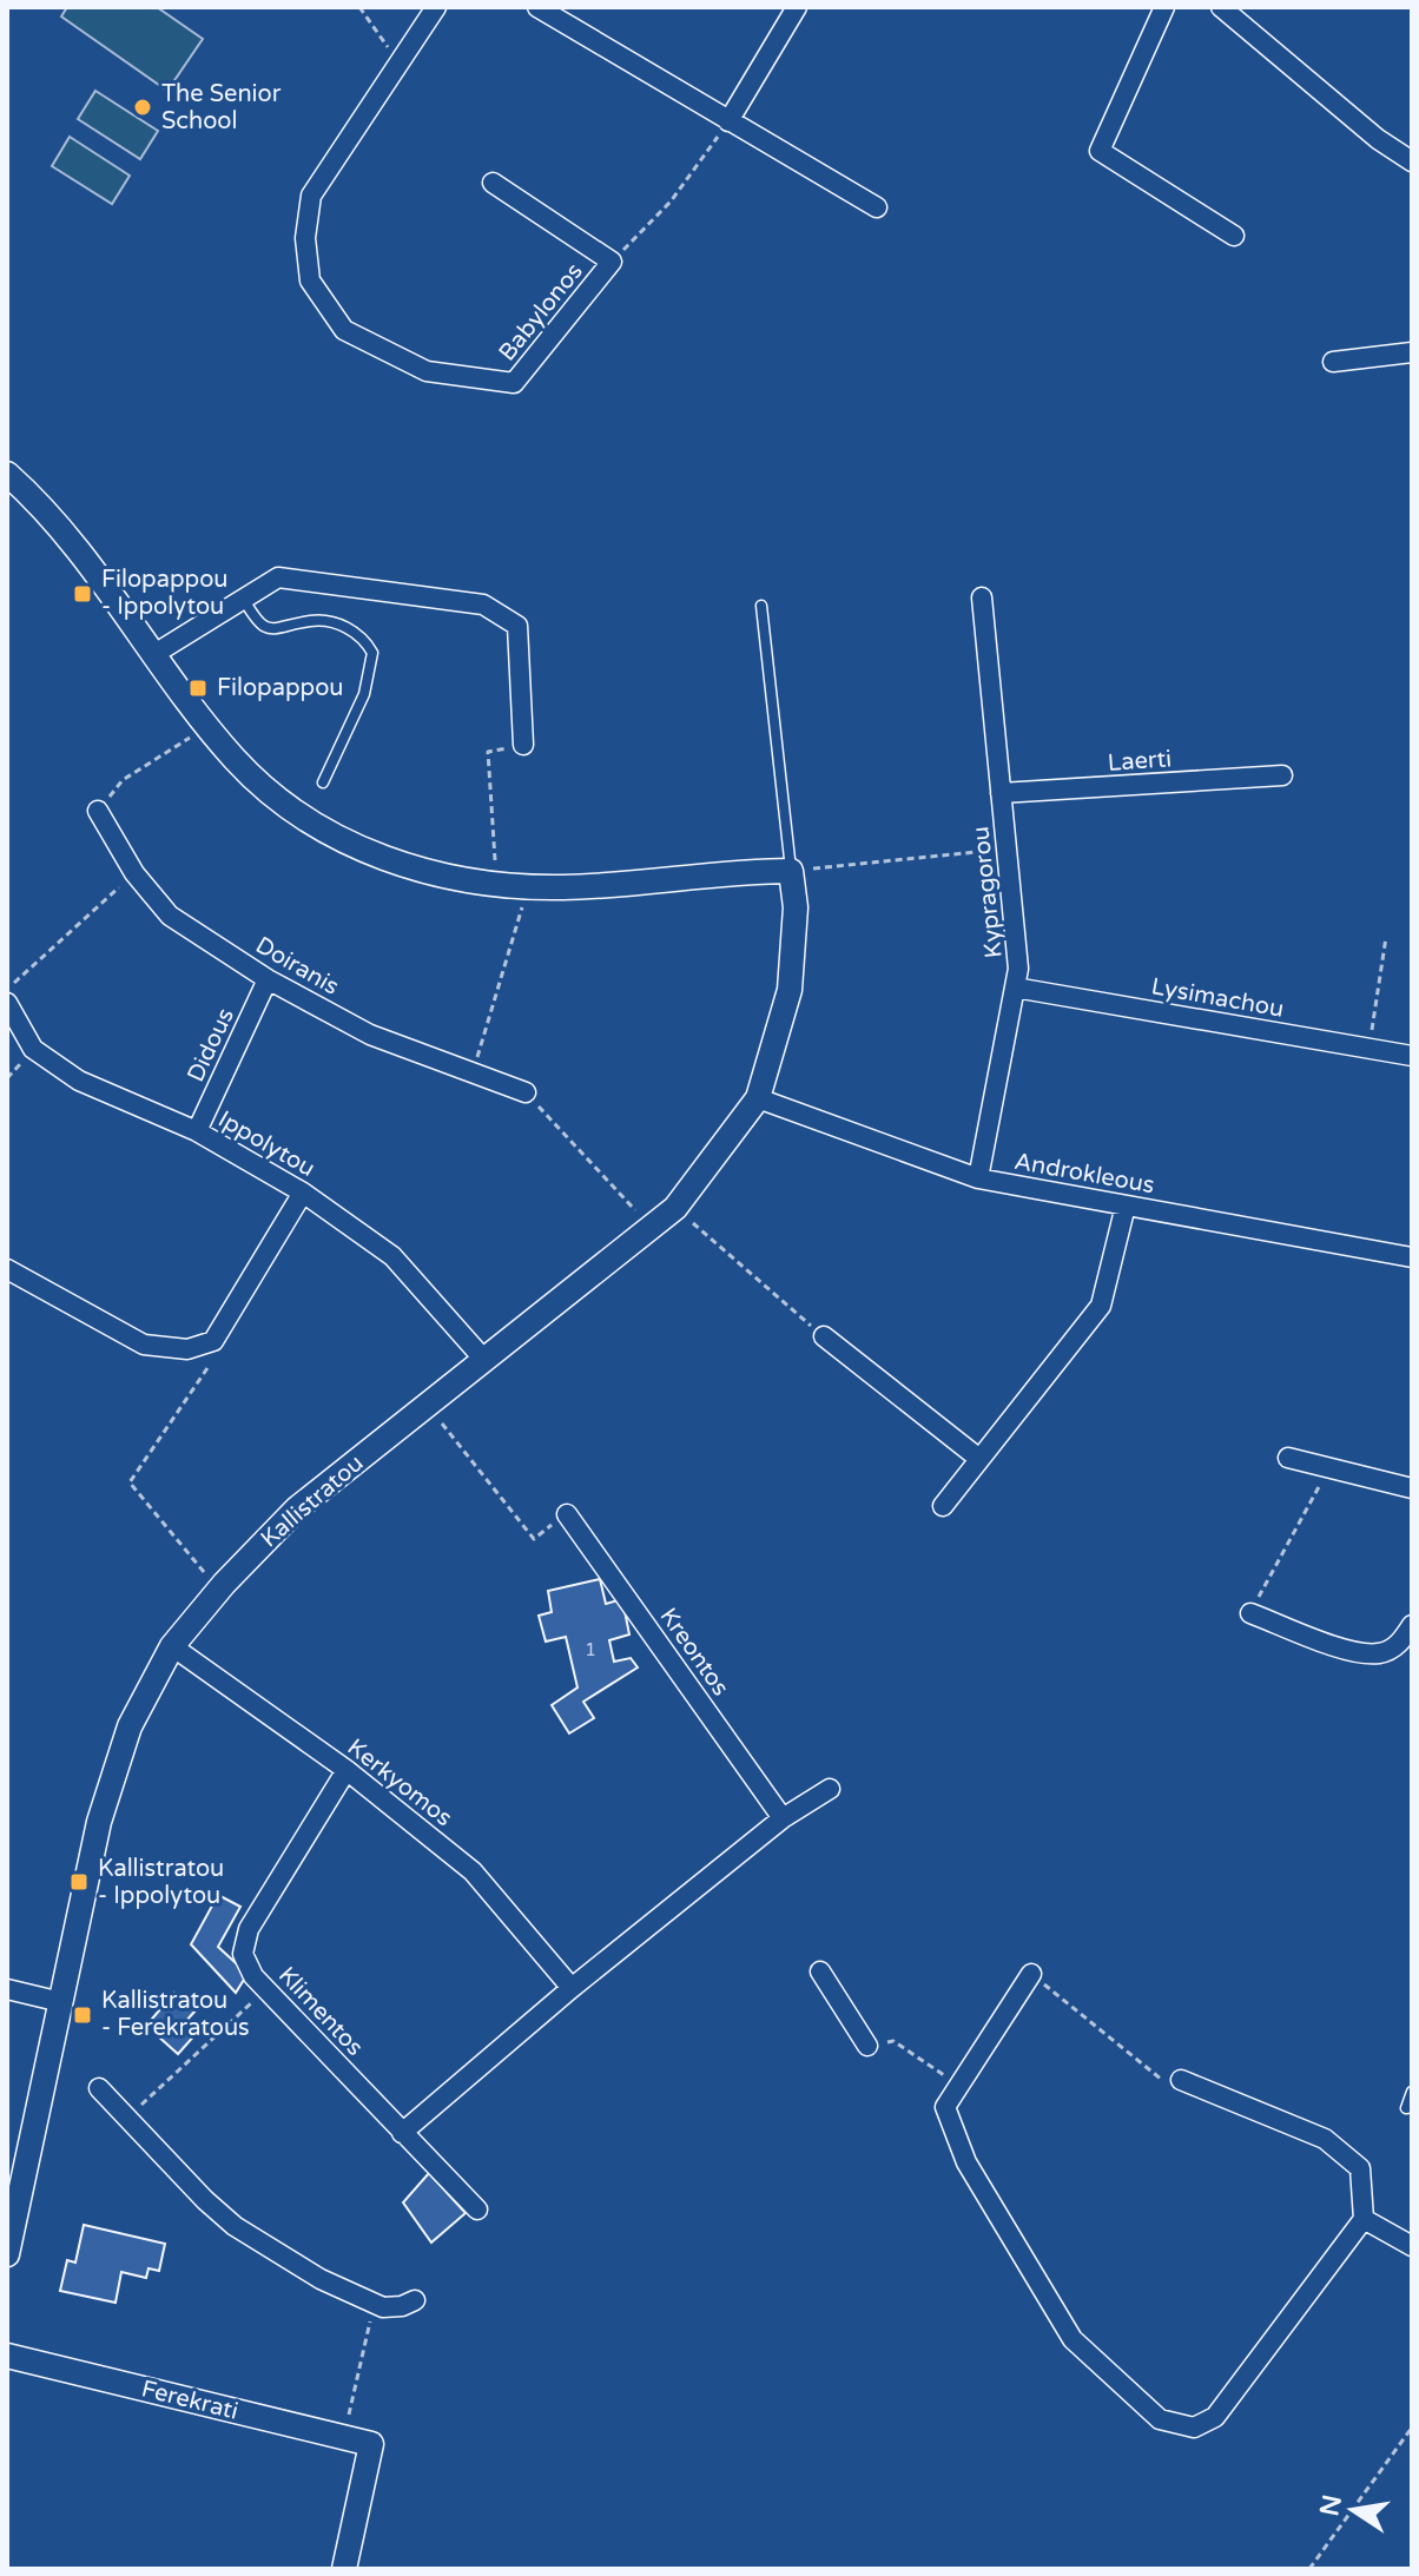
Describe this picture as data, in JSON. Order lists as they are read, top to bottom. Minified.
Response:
{"streets":{"street":["Babylonos","Laerti","Kypragorou","Doiranis","Lysimachou","Didous","Ippolytou","Androkleous","Kallistratou","Kreontos","Kerkyomos","Klimentos","Ferekrati"]},"crossings":[["Laerti","Kypragorou"],["Kypragorou","Lysimachou"],["Kypragorou","Androkleous"],["Doiranis","Didous"],["Didous","Ippolytou"],["Ippolytou","Kallistratou"],["Androkleous","Kallistratou"],["Kallistratou","Kerkyomos"],["Kerkyomos","Klimentos"]],"places":{"other":["The Senior School"],"transit":["Filopappou - Ippolytou","Filopappou","Kallistratou - Ippolytou","Kallistratou - Ferekratous"]},"house_numbers":["1"],"north":"left"}
